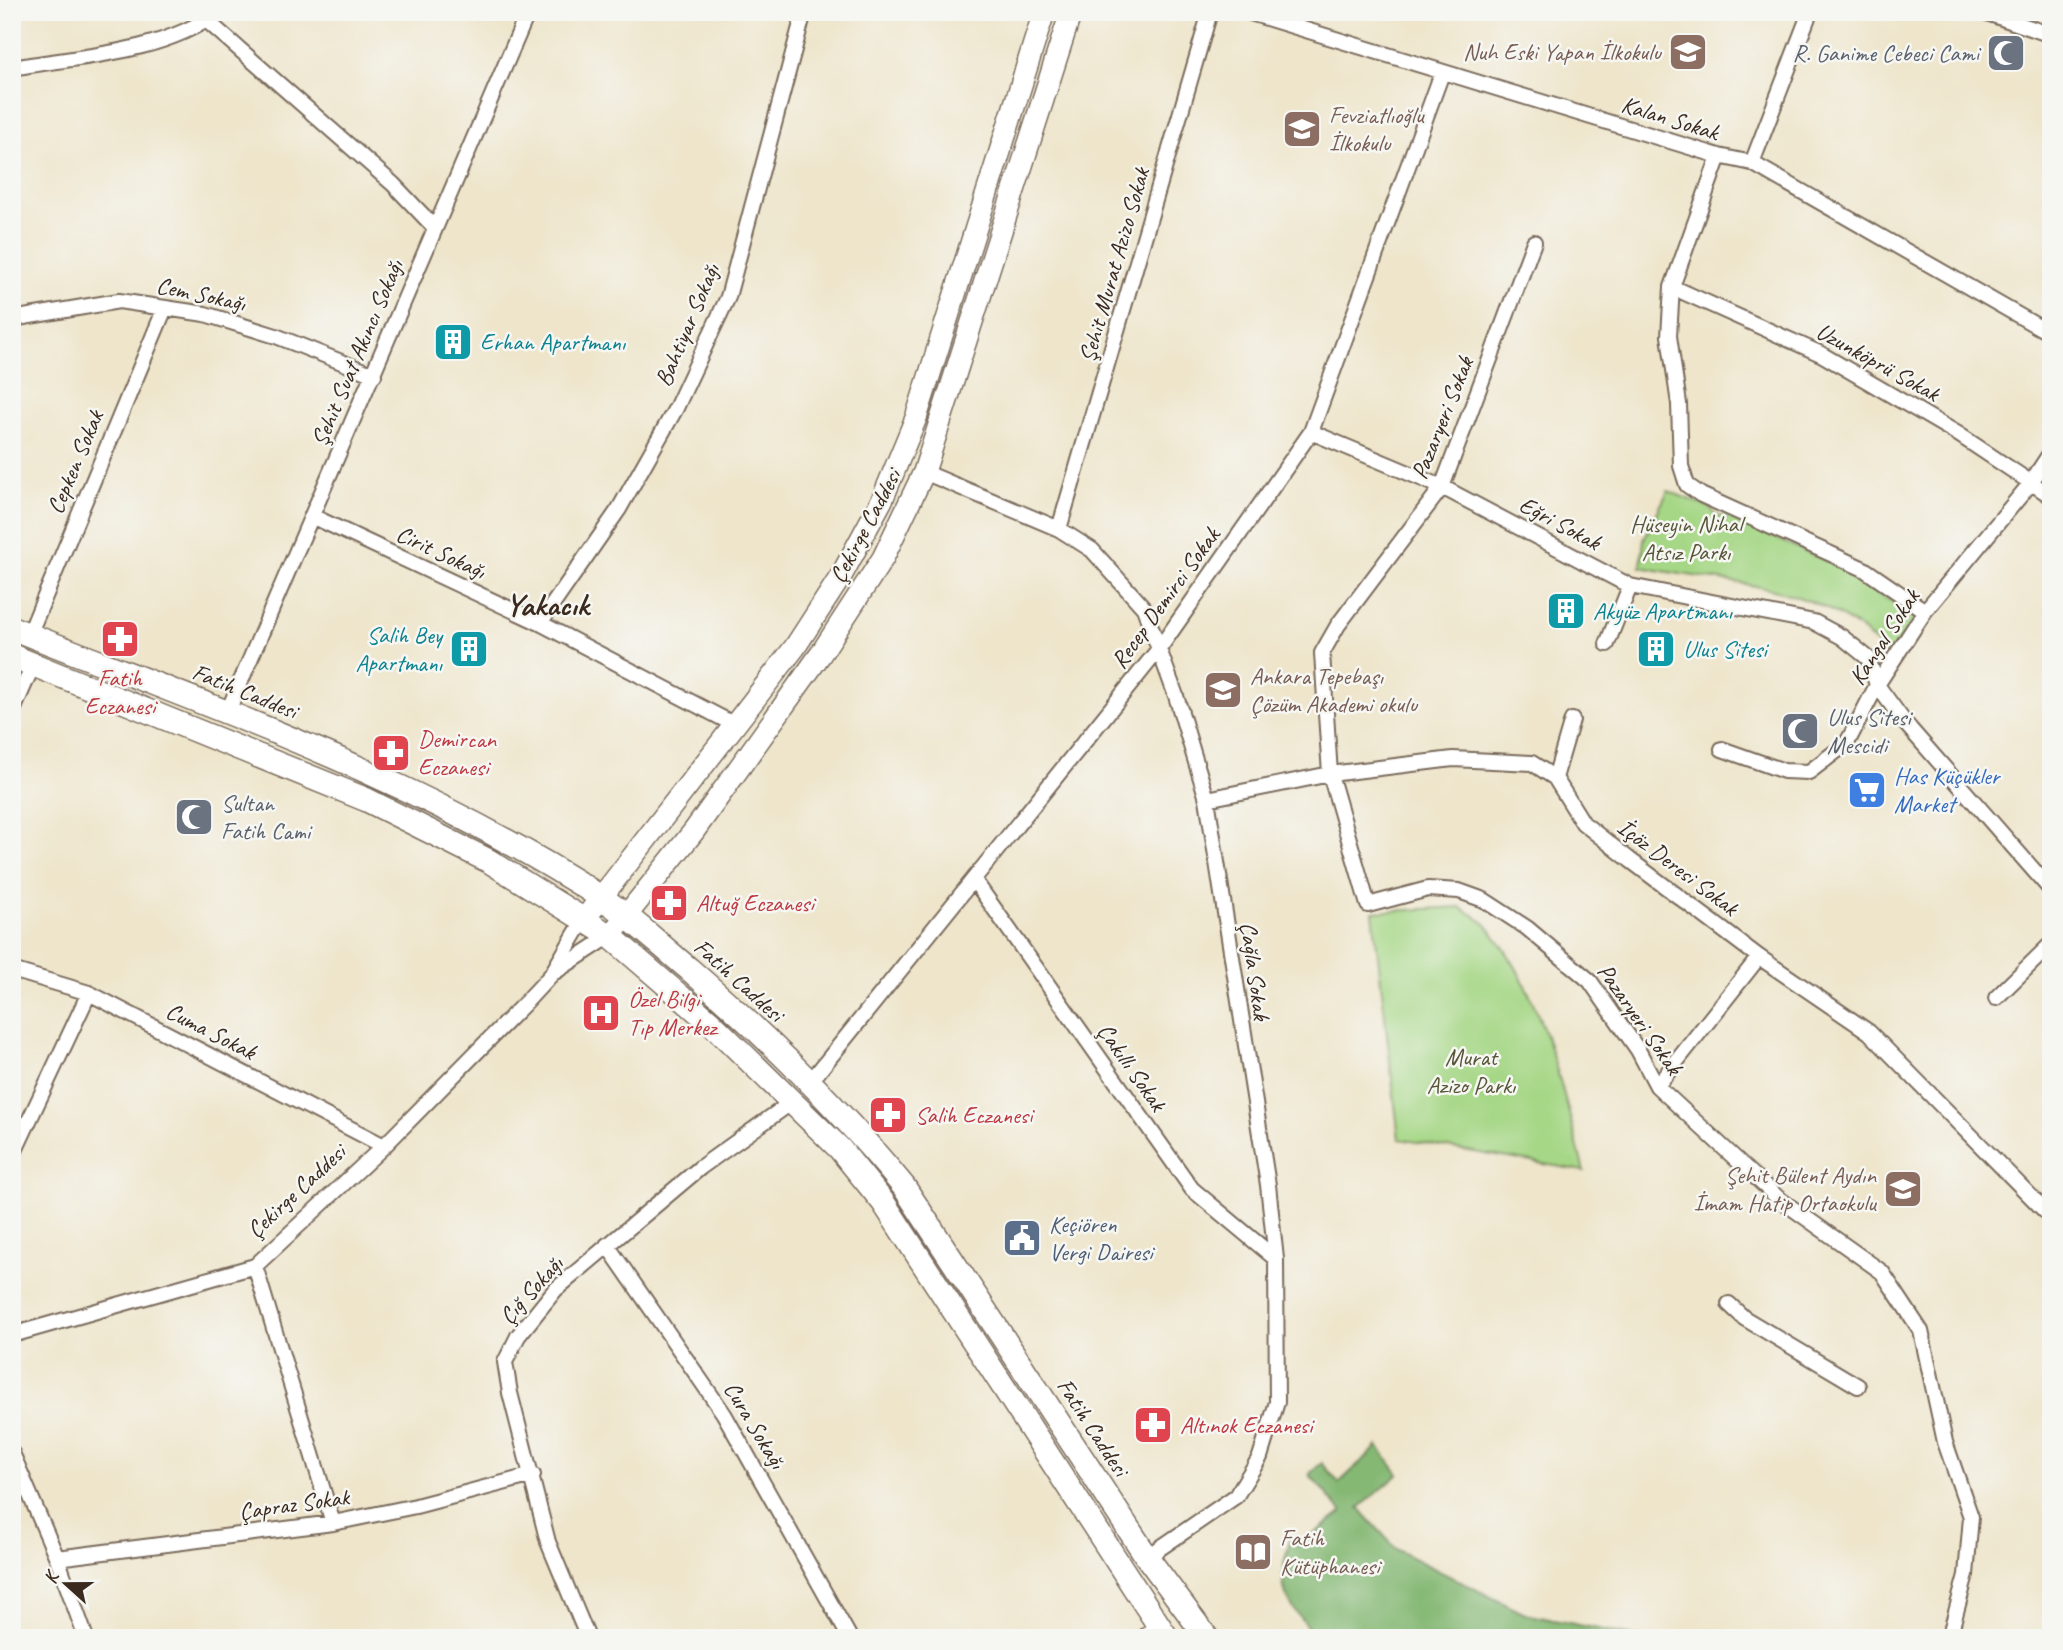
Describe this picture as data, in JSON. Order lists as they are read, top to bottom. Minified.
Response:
{"streets":{"main road":["Çekirge Caddesi","Fatih Caddesi"],"street":["Kalan Sokak","Şehit Murat Azizo Sokak","Cem Sokağı","Bahtiyar Sokağı","Şehit Suat Akıncı Sokağı","Uzunköprü Sokak","Pazaryeri Sokak","Cepken Sokak","Eğri Sokak","Cirit Sokağı","Recep Demirci Sokak","Kangal Sokak","İçöz Deresi Sokak","Çağla Sokak","Cuma Sokak","Çakıllı Sokak","Çığ Sokağı","Cura Sokağı","Çapraz Sokak"]},"crossings":[["Kalan Sokak","Recep Demirci Sokak"],["Şehit Murat Azizo Sokak","Çağla Sokak"],["Cem Sokağı","Şehit Suat Akıncı Sokağı"],["Cem Sokağı","Cepken Sokak"],["Bahtiyar Sokağı","Cirit Sokağı"],["Şehit Suat Akıncı Sokağı","Cirit Sokağı"],["Şehit Suat Akıncı Sokağı","Fatih Caddesi"],["Uzunköprü Sokak","Kangal Sokak"],["Pazaryeri Sokak","Eğri Sokak"],["Pazaryeri Sokak","İçöz Deresi Sokak"],["Cepken Sokak","Fatih Caddesi"],["Eğri Sokak","Recep Demirci Sokak"],["Eğri Sokak","Kangal Sokak"],["Çekirge Caddesi","Cirit Sokağı"],["Çekirge Caddesi","Fatih Caddesi"],["Çekirge Caddesi","Çağla Sokak"],["Çekirge Caddesi","Cuma Sokak"],["Recep Demirci Sokak","Fatih Caddesi"],["Recep Demirci Sokak","Çağla Sokak"],["Recep Demirci Sokak","Çakıllı Sokak"],["Fatih Caddesi","Çağla Sokak"],["Fatih Caddesi","Çığ Sokağı"],["İçöz Deresi Sokak","Çağla Sokak"],["Çağla Sokak","Çakıllı Sokak"],["Çığ Sokağı","Cura Sokağı"],["Çığ Sokağı","Çapraz Sokak"]],"districts":["Yakacık"],"parks":["Hüseyin Nihal Atsız Parkı","Murat Azizo Parkı"],"places":{"school or university":["Nuh Eski Yapan İlkokulu","Fevziatlıoğlu İlkokulu","Ankara Tepebaşı Çözüm Akademi okulu","Şehit Bülent Aydın İmam Hatip Ortaokulu"],"mosque":["R. Ganime Cebeci Cami","Ulus Sitesi Mescidi","Sultan Fatih Cami"],"building":["Erhan Apartmanı","Akyüz Apartmanı","Salih Bey Apartmanı","Ulus Sitesi"],"pharmacy":["Fatih Eczanesi","Demircan Eczanesi","Altuğ Eczanesi","Salih Eczanesi","Altınok Eczanesi"],"supermarket":["Has Küçükler Market"],"hospital":["Özel Bilgi Tıp Merkez"],"public building":["Keçiören Vergi Dairesi"],"library":["Fatih Kütüphanesi"]},"north":"left"}
